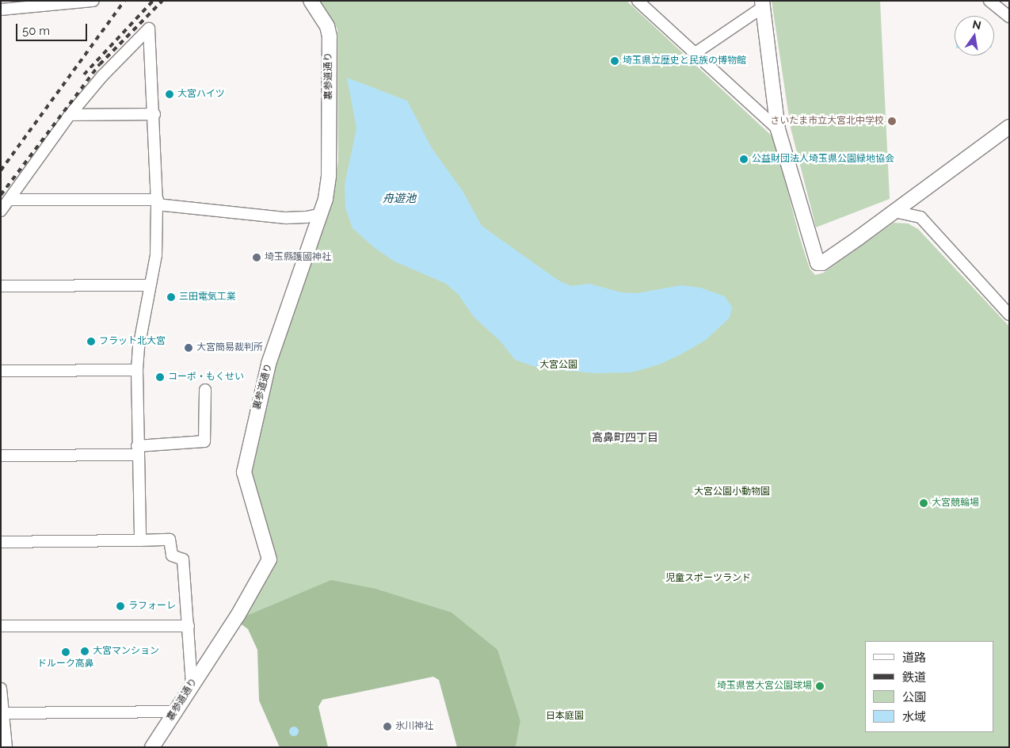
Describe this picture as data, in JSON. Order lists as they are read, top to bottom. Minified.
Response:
{"streets":{"street":["裏参道通り"]},"districts":["高鼻町四丁目"],"water":["舟遊池"],"parks":["大宮公園","大宮公園小動物園","児童スポーツランド","日本庭園"],"places":["埼玉県立歴史と民族の博物館","大宮ハイツ","さいたま市立大宮北中学校","公益財団法人埼玉県公園緑地協会","埼玉縣護國神社","三田電気工業","フラット北大宮","大宮簡易裁判所","コーポ・もくせい","大宮競輪場","ラフォーレ","大宮マンション","ドルーク高鼻","埼玉県営大宮公園球場","氷川神社"],"legend":["道路","鉄道","公園","水域"],"scale_bar":"50 m","north":"top"}
